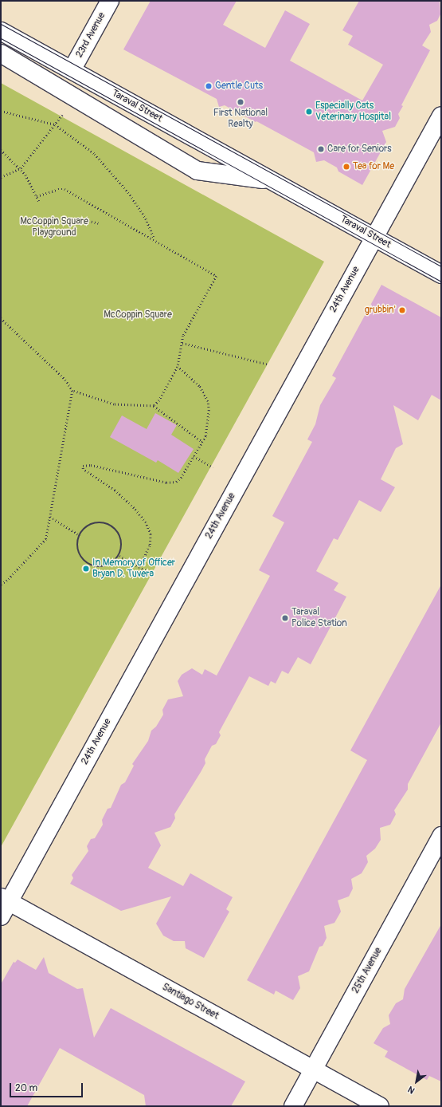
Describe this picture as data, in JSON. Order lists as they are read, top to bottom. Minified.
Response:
{"streets":{"street":["23rd Avenue","Taraval Street","24th Avenue","25th Avenue","Santiago Street"]},"crossings":[["23rd Avenue","Taraval Street"],["Taraval Street","24th Avenue"],["24th Avenue","Santiago Street"],["25th Avenue","Santiago Street"]],"parks":["McCoppin Square Playground","McCoppin Square"],"places":["Gentle Cuts","First National Realty","Especially Cats Veterinary Hospital","Care for Seniors","Tea for Me","grubbin'","In Memory of Officer Bryan D. Tuvera","Taraval Police Station"],"scale_bar":"20 m","north":"bottom left"}
